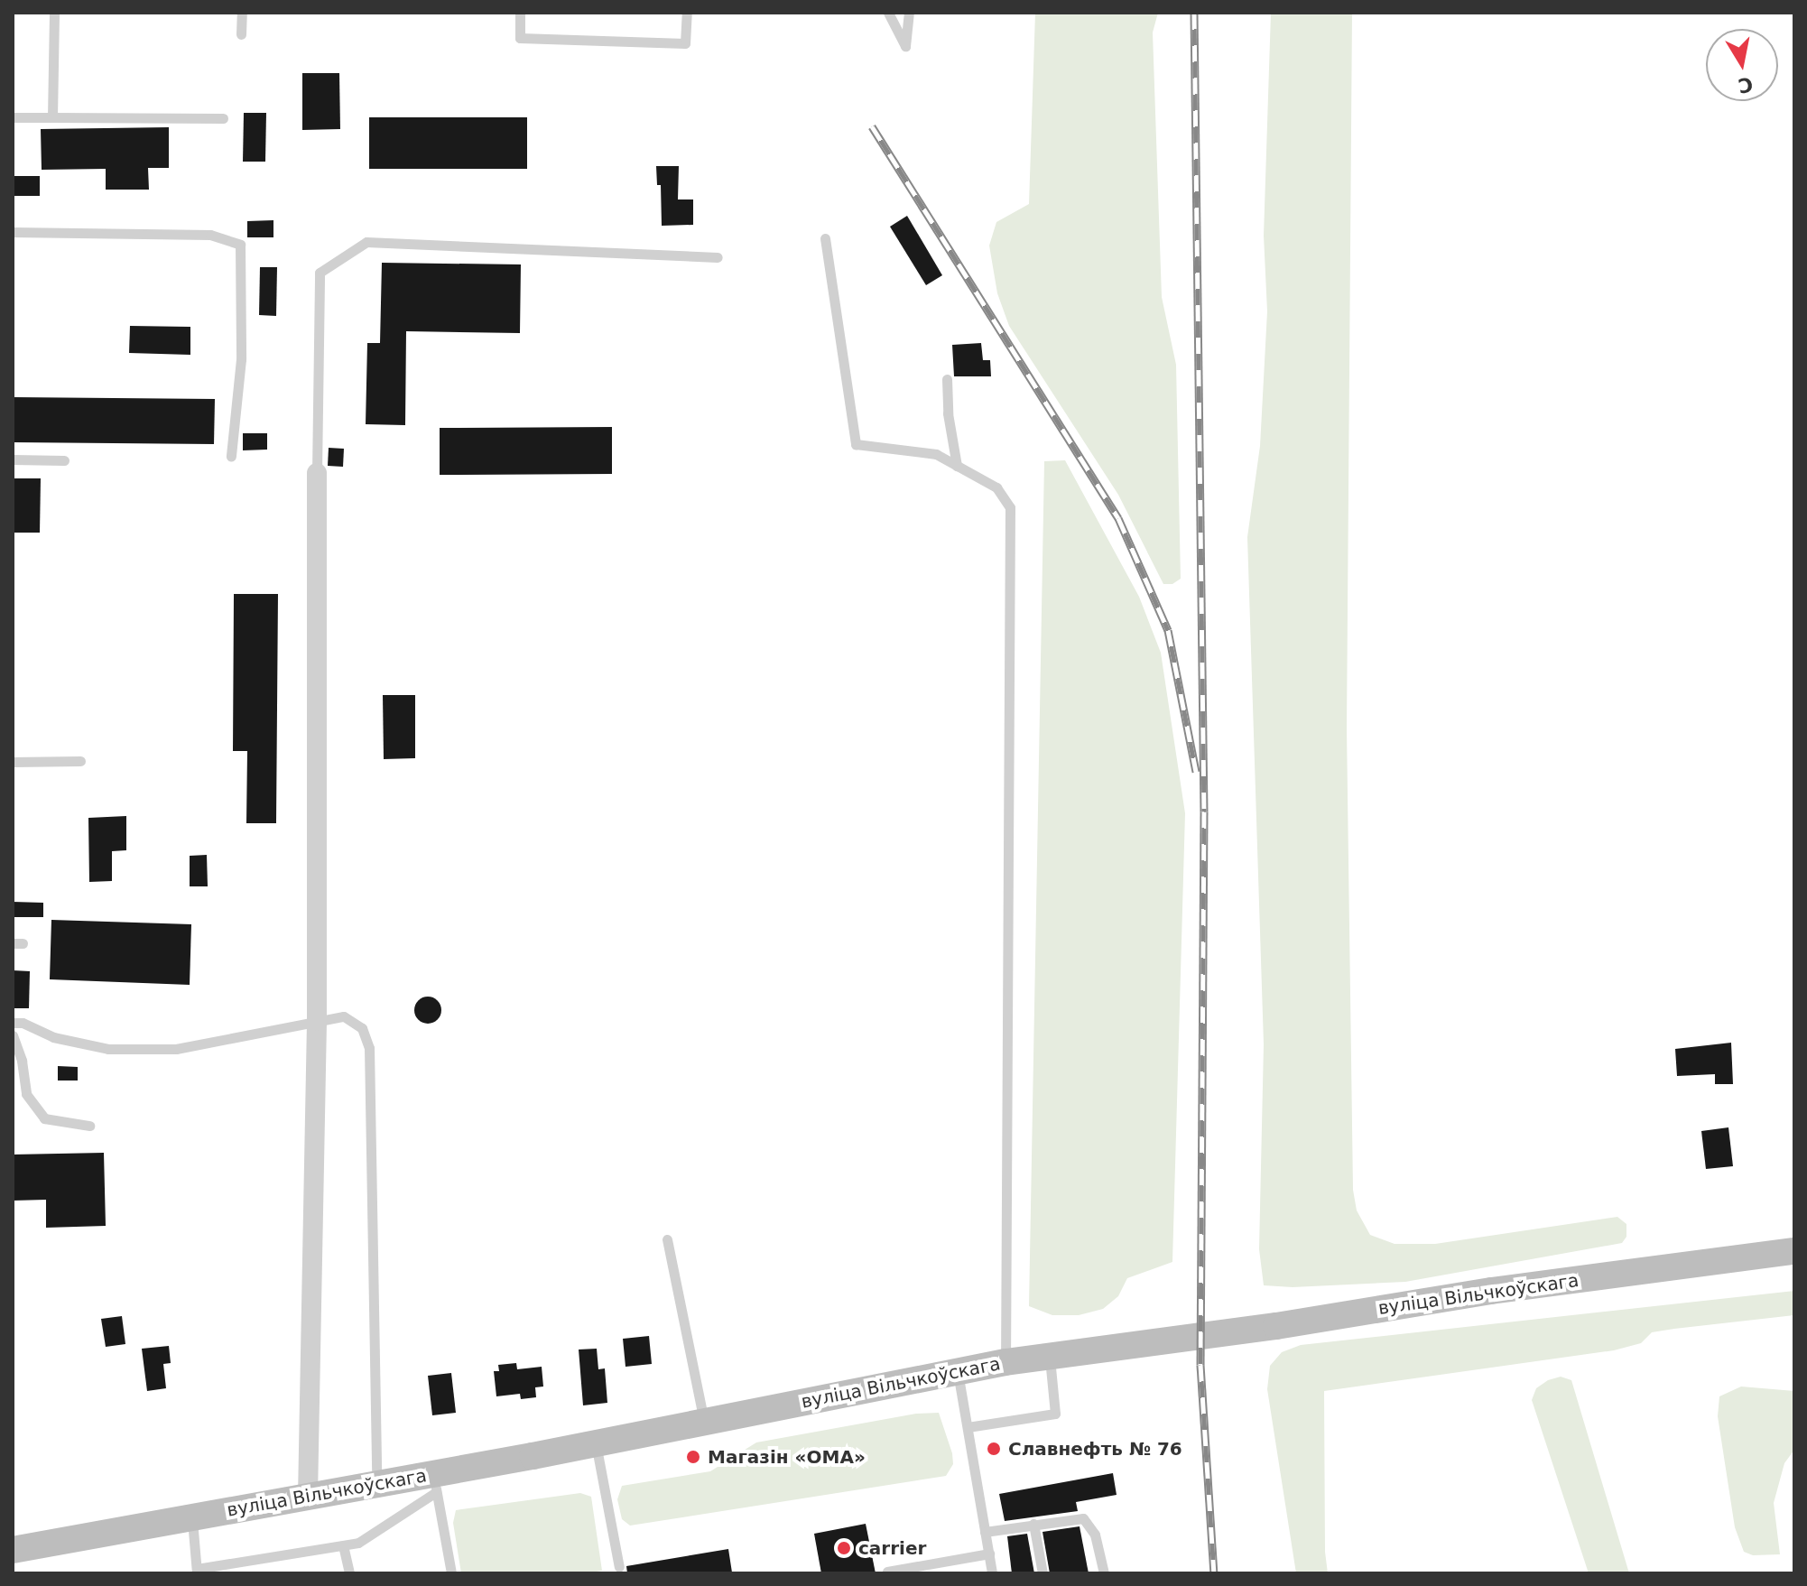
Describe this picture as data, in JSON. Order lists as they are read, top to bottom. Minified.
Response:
{"streets":{"main road":["вуліца Вільчкоўскага"]},"places":["Славнефть № 76","Магазін «ОМА»","carrier"],"north":"bottom"}
